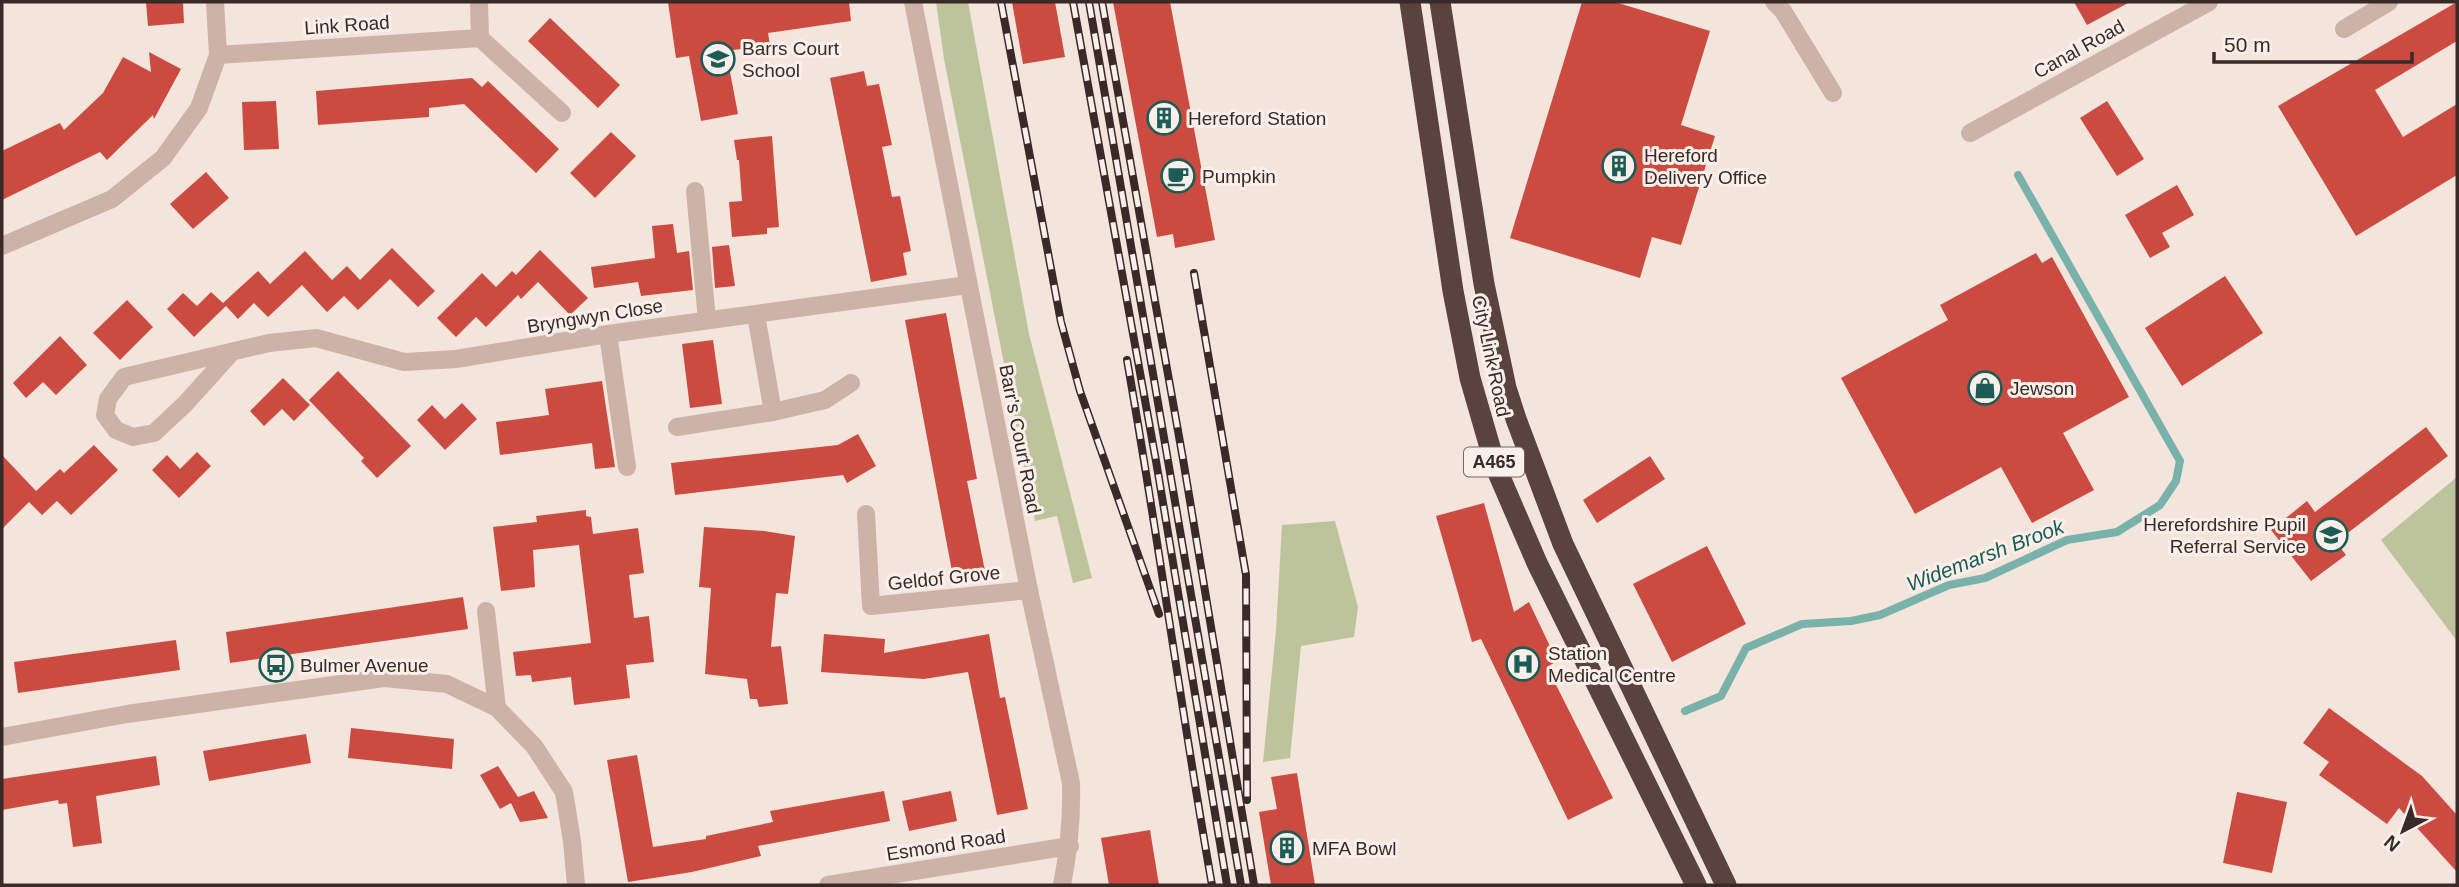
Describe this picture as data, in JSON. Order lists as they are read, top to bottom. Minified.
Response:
{"streets":{"highway":["City Link Road","A465"],"street":["Link Road","Canal Road","Bryngwyn Close","Barr's Court Road","Geldof Grove","Esmond Road"]},"crossings":[["Bryngwyn Close","Barr's Court Road"],["Barr's Court Road","Geldof Grove"],["Barr's Court Road","Esmond Road"]],"water":["Widemarsh Brook"],"places":{"school or university":["Barrs Court School","Herefordshire Pupil Referral Service"],"building":["Hereford Station","Hereford Delivery Office","MFA Bowl"],"cafe":["Pumpkin"],"shop":["Jewson"],"hospital":["Station Medical Centre"],"bus stop":["Bulmer Avenue"]},"scale_bar":"50 m","north":"bottom left"}
